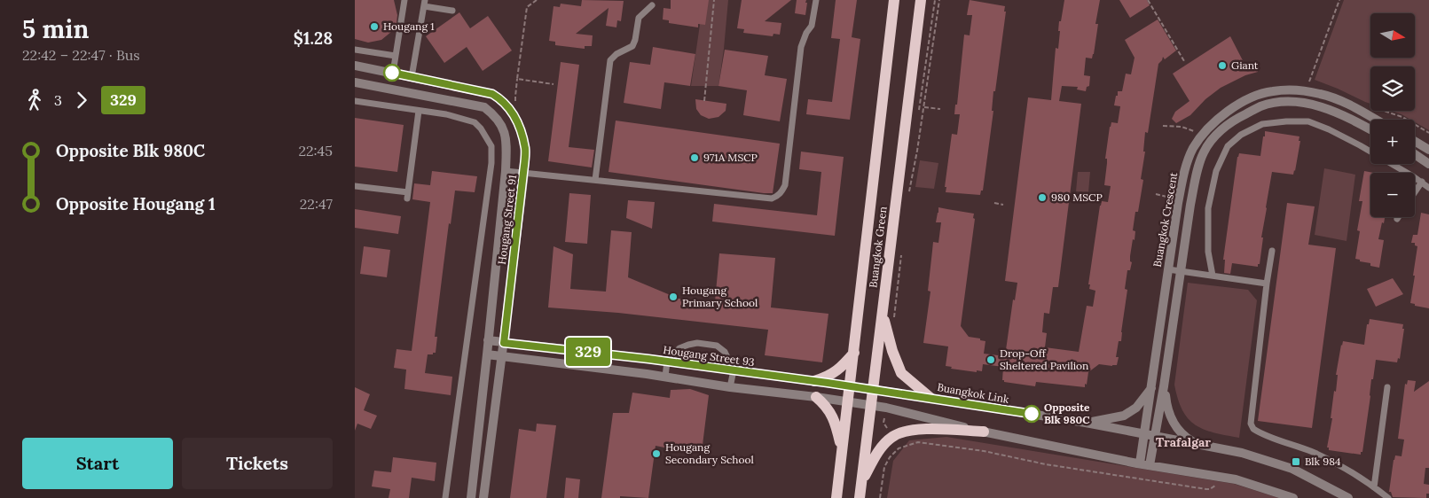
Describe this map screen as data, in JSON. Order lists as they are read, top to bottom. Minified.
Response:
{"streets":{"main road":["Buangkok Green"],"street":["Hougang Street 91","Buangkok Crescent","Hougang Street 93","Buangkok Link"]},"crossings":[["Hougang Street 91","Hougang Street 93"],["Buangkok Crescent","Buangkok Link"],["Buangkok Green","Hougang Street 93"],["Buangkok Green","Buangkok Link"],["Hougang Street 93","Buangkok Link"]],"districts":["Trafalgar"],"places":{"other":["Hougang 1","Giant","971A MSCP","980 MSCP","Hougang Primary School","Drop-Off Sheltered Pavilion","Opposite Blk 980C","Hougang Secondary School"],"transit":["Blk 984"]},"lines":["bus line 329"],"north":"right","page":{"heading":["5 min","22:42 – 22:47 · Bus","$1.28"],"on_map":"329","map_buttons":["+","−"],"legs":["3","329"],"list":[{"name":"Opposite Blk 980C","value":"22:45"},{"name":"Opposite Hougang 1","value":"22:47"}],"buttons":["Start","Tickets"]}}
